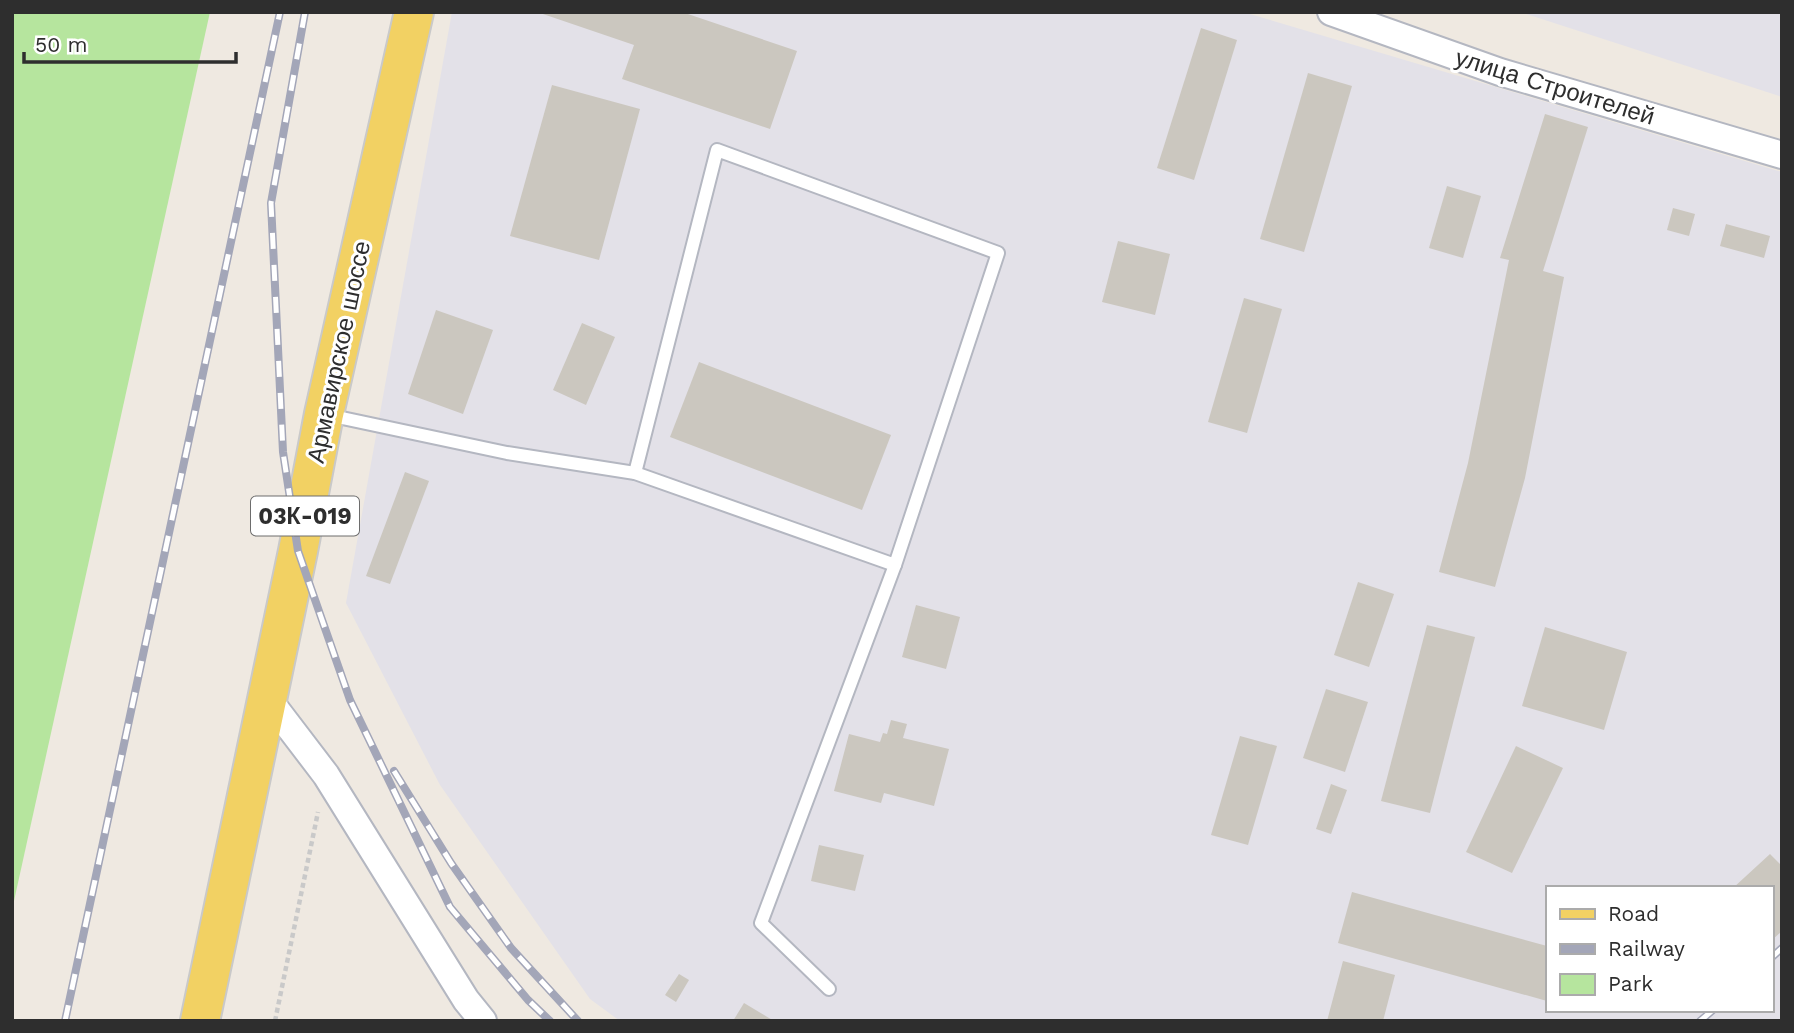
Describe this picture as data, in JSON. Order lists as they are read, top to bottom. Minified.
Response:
{"streets":{"main road":["Армавирское шоссе","03К-019"],"street":["улица Строителей"]},"legend":["Road","Railway","Park"],"scale_bar":"50 m"}
